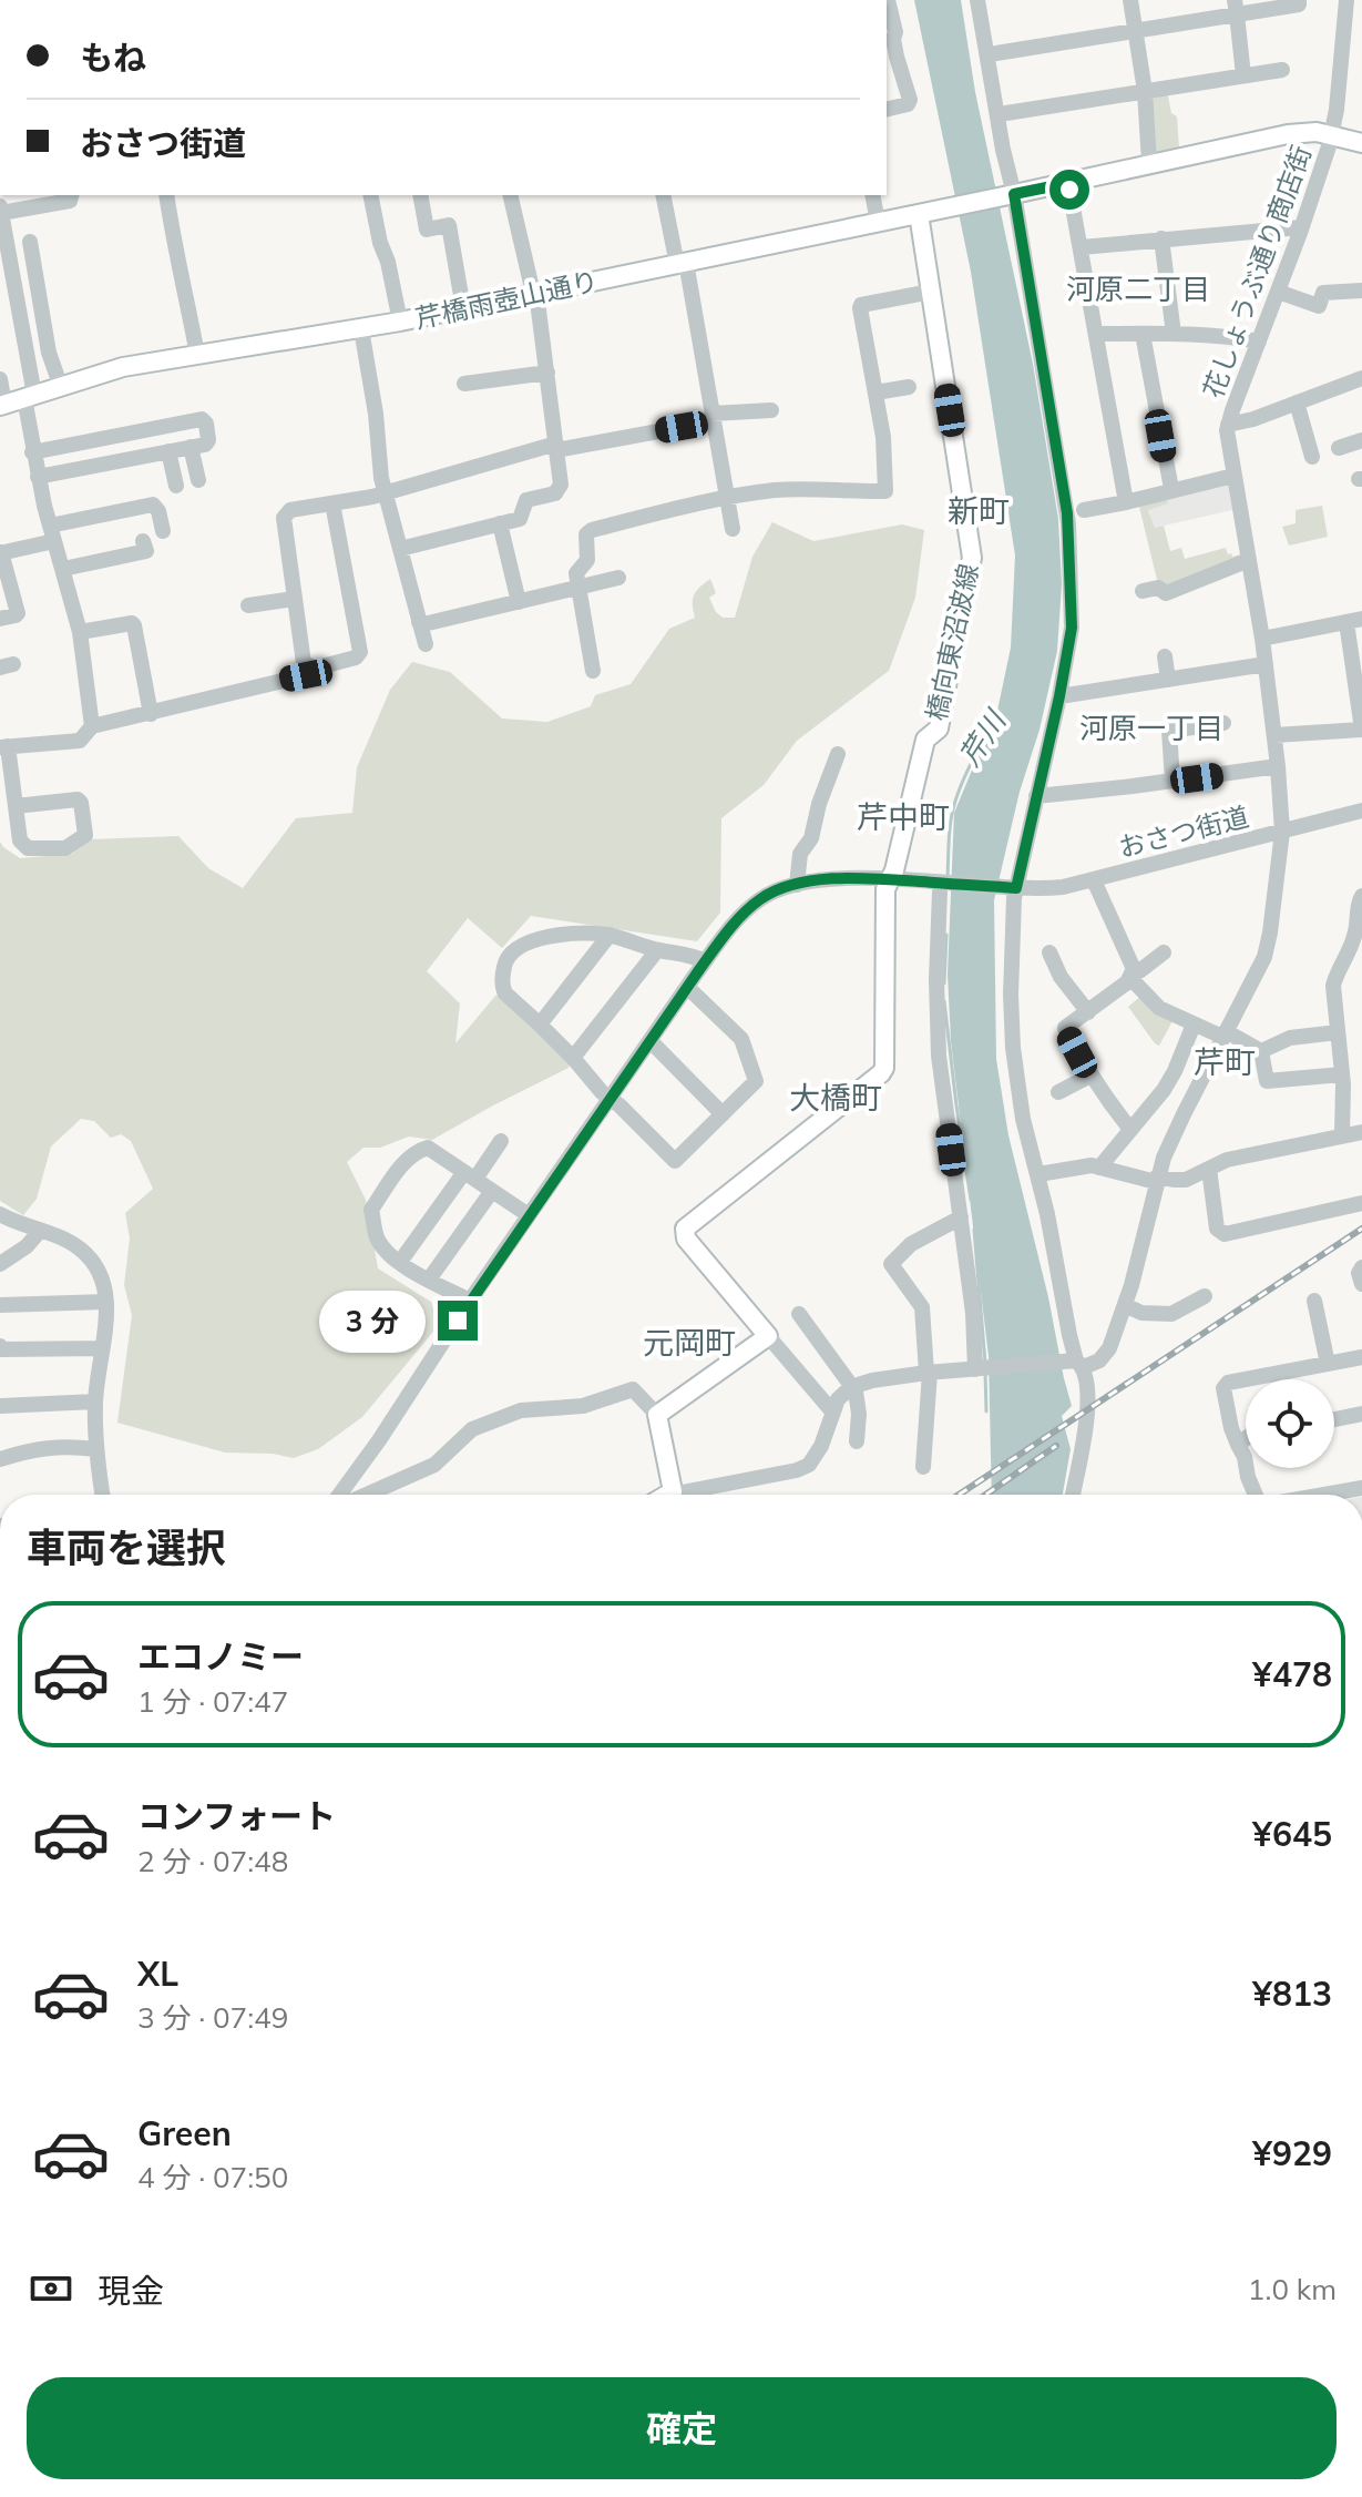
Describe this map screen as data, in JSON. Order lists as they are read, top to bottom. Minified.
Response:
{"streets":{"main road":["芹橋雨壺山通り","橋向東沼波線"],"street":["花しょうぶ通り商店街","おさつ街道"]},"crossings":[["花しょうぶ通り商店街","芹橋雨壺山通り"],["芹橋雨壺山通り","橋向東沼波線"],["橋向東沼波線","おさつ街道"]],"districts":["河原二丁目","新町","河原一丁目","芹中町","芹町","大橋町","元岡町"],"water":["芹川"],"page":{"banner":["もね","おさつ街道"],"bubble":"3 分","heading":"車両を選択","list":[{"name":"エコノミー","note":"1 分 · 07:47","value":"¥478"},{"name":"コンフォート","note":"2 分 · 07:48","value":"¥645"},{"name":"XL","note":"3 分 · 07:49","value":"¥813"},{"name":"Green","note":"4 分 · 07:50","value":"¥929"}],"pay":["現金","1.0 km"],"buttons":"確定"}}
